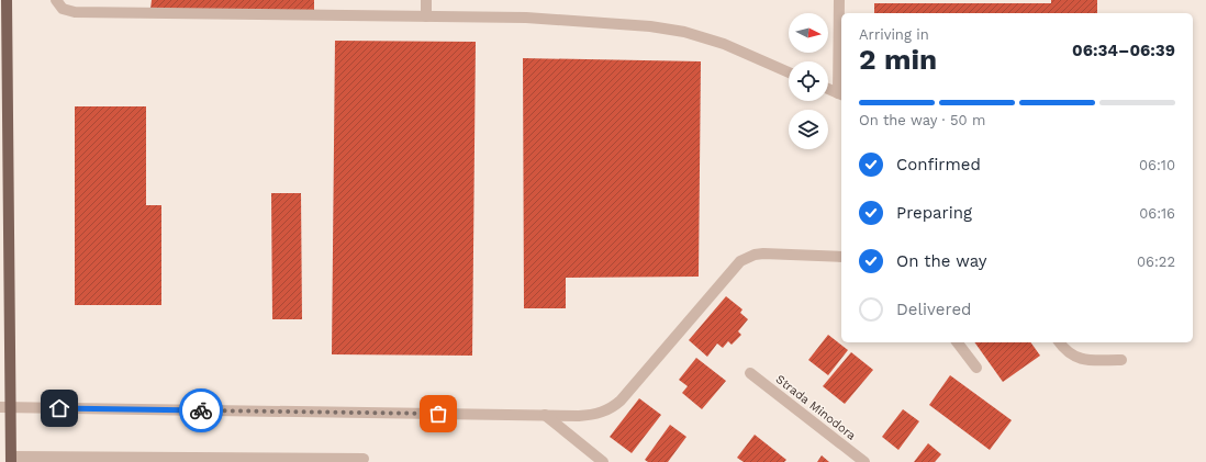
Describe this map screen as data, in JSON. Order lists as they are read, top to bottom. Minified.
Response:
{"streets":{"street":["Strada Minodora"]},"north":"right","page":{"heading":["2 min","Arriving in","06:34–06:39"],"bar":"On the way · 50 m","list":[["Confirmed","06:10"],["Preparing","06:16"],["On the way","06:22"],"Delivered"]}}
